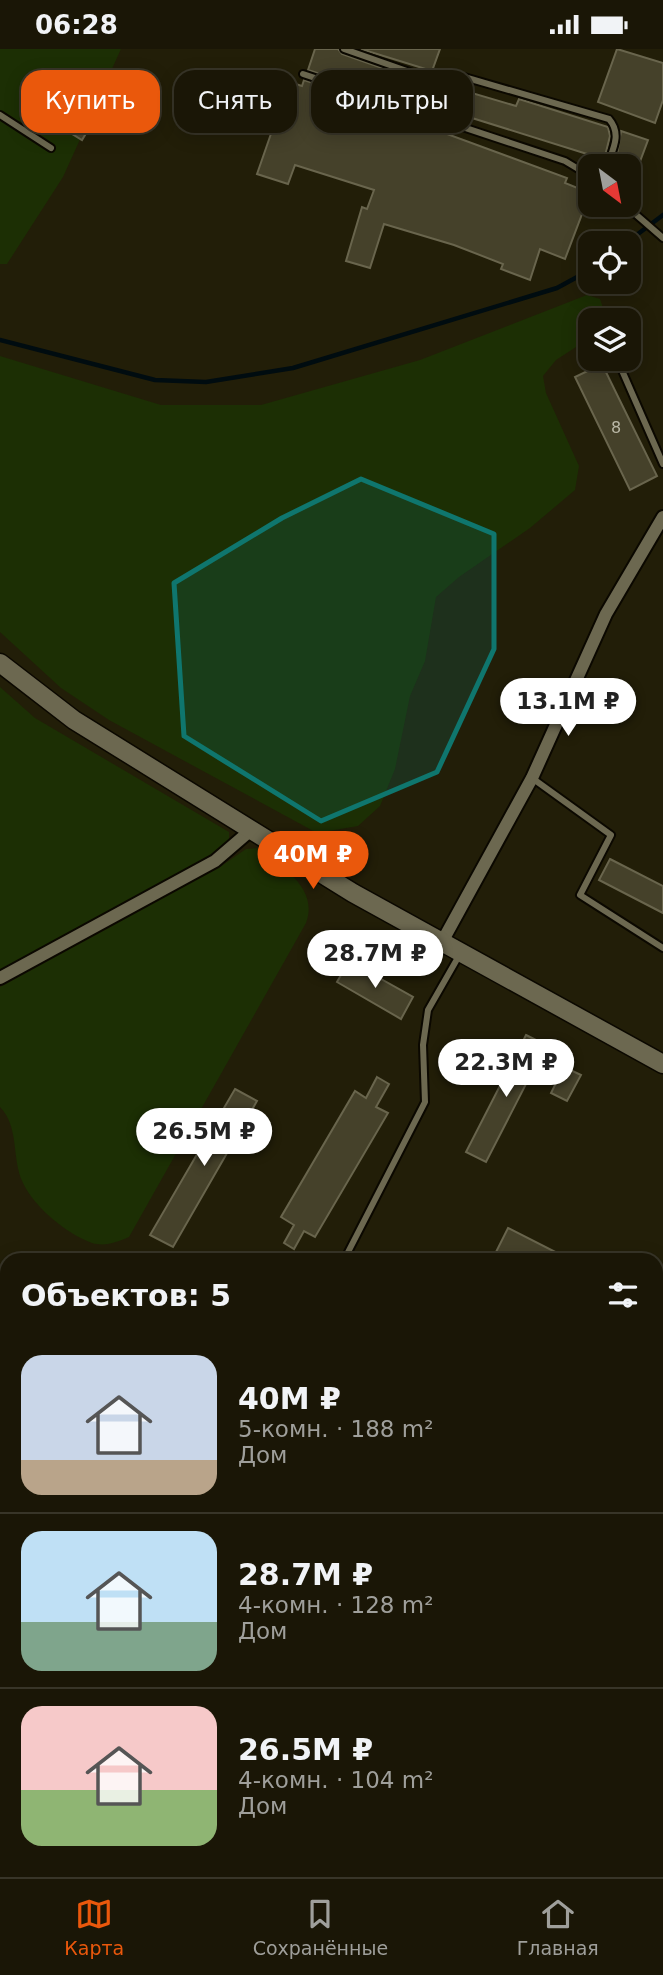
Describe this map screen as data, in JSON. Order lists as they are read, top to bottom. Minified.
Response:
{"house_numbers":["8"],"north":"bottom right","page":{"status":"06:28","chip":["Купить","Снять","Фильтры"],"price":["13.1M ₽","40M ₽","28.7M ₽","22.3M ₽","26.5M ₽"],"heading":"Объектов: 5","list":[{"name":"40M ₽","note":"5-комн. · 188 m² · Дом"},{"name":"28.7M ₽","note":"4-комн. · 128 m² · Дом"},{"name":"26.5M ₽","note":"4-комн. · 104 m² · Дом"}],"tabs":["Карта","Сохранённые","Главная"]}}
